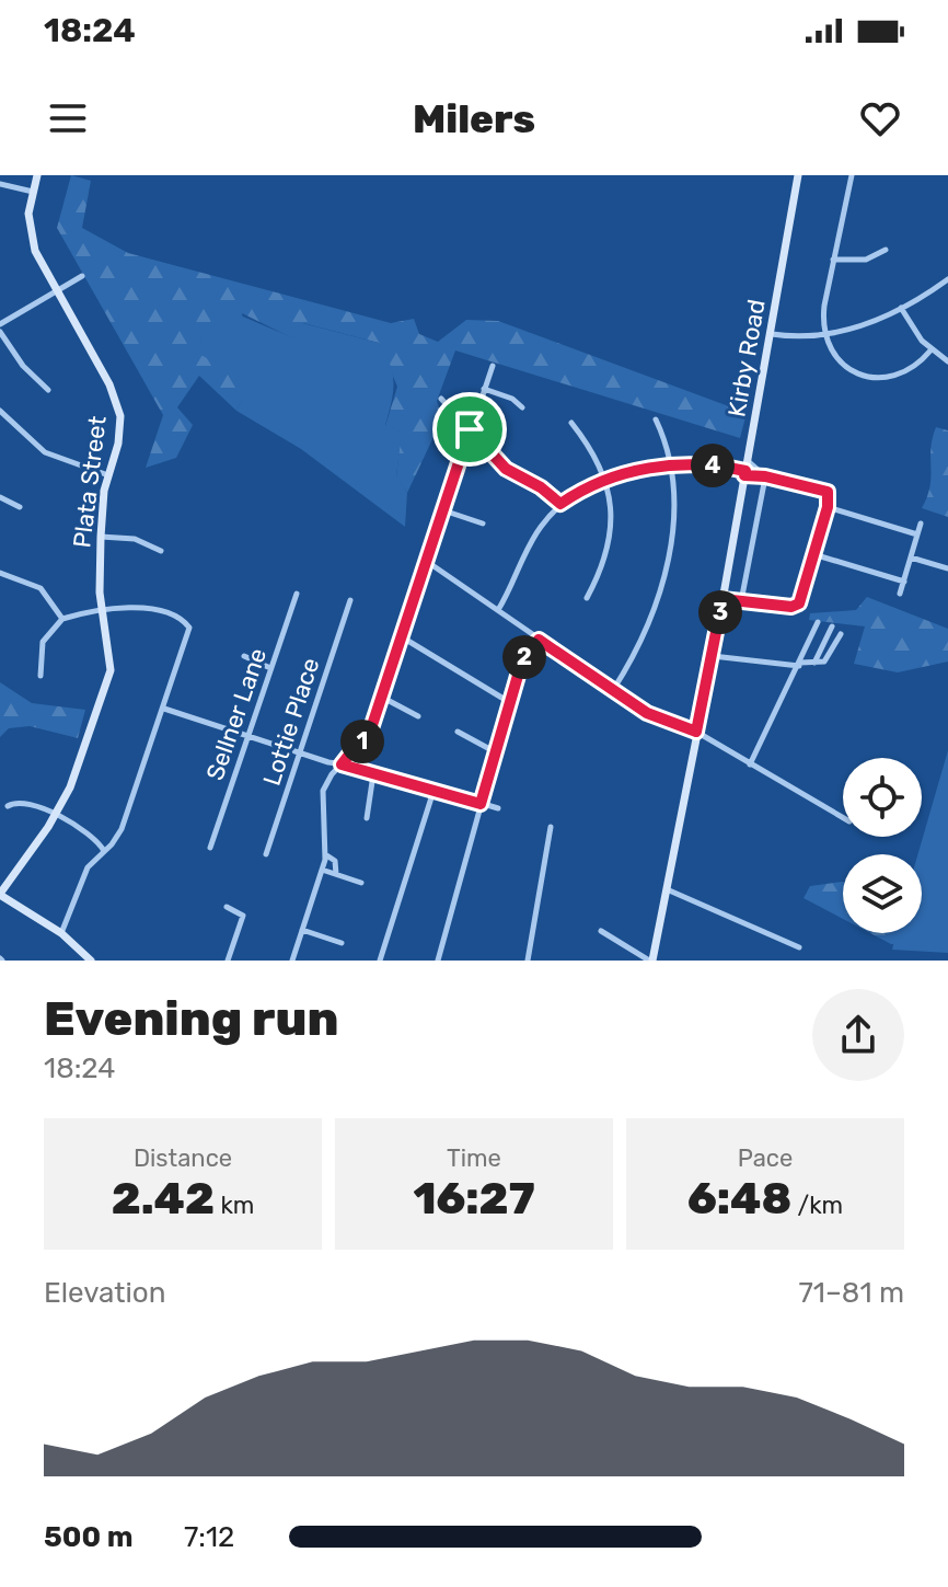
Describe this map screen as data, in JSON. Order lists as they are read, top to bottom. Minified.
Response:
{"streets":{"main road":["Kirby Road","Plata Street"],"street":["Sellner Lane","Lottie Place"]},"page":{"status":"18:24","header":"Milers","pins":["4","3","2","1"],"heading":["Evening run","18:24"],"stats":[["Distance","2.42 km"],["Time","16:27"],["Pace","6:48 /km"]],"chart":["Elevation","71–81 m"],"list":[{"name":"500 m","note":"7:12"}]}}
